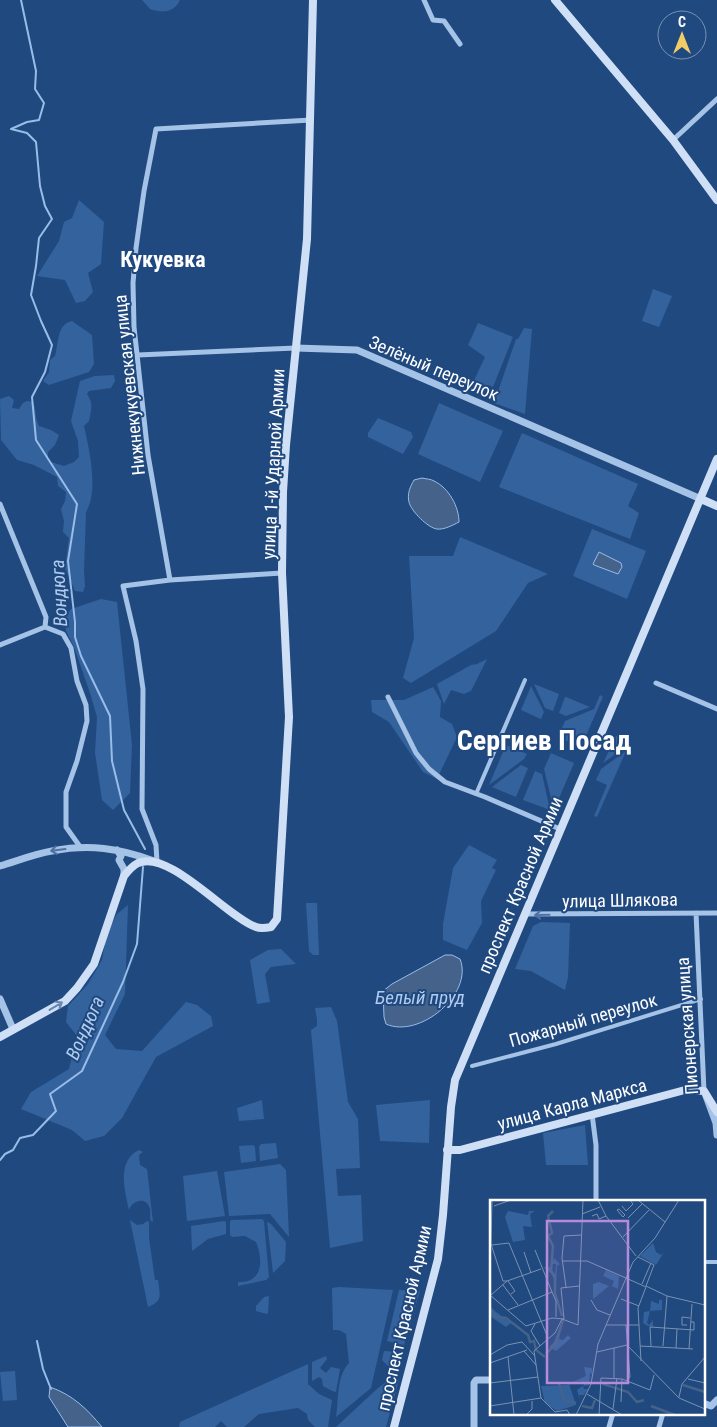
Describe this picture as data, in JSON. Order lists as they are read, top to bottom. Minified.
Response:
{"streets":{"main road":["улица 1-й Ударной Армии","проспект Красной Армии","улица Карла Маркса"],"street":["Зелёный переулок","Нижнекукуевская улица","улица Шлякова","Пожарный переулок","Пионерская улица"]},"crossings":[["Зелёный переулок","Нижнекукуевская улица"],["Зелёный переулок","улица 1-й Ударной Армии"],["Зелёный переулок","проспект Красной Армии"],["Нижнекукуевская улица","улица 1-й Ударной Армии"],["проспект Красной Армии","улица Шлякова"],["проспект Красной Армии","улица Карла Маркса"],["улица Шлякова","Пионерская улица"],["Пожарный переулок","Пионерская улица"],["Пионерская улица","улица Карла Маркса"]],"one_way":["улица Шлякова"],"districts":["Кукуевка","Сергиев Посад"],"water":["Вондюга","Белый пруд"],"north":"top"}
